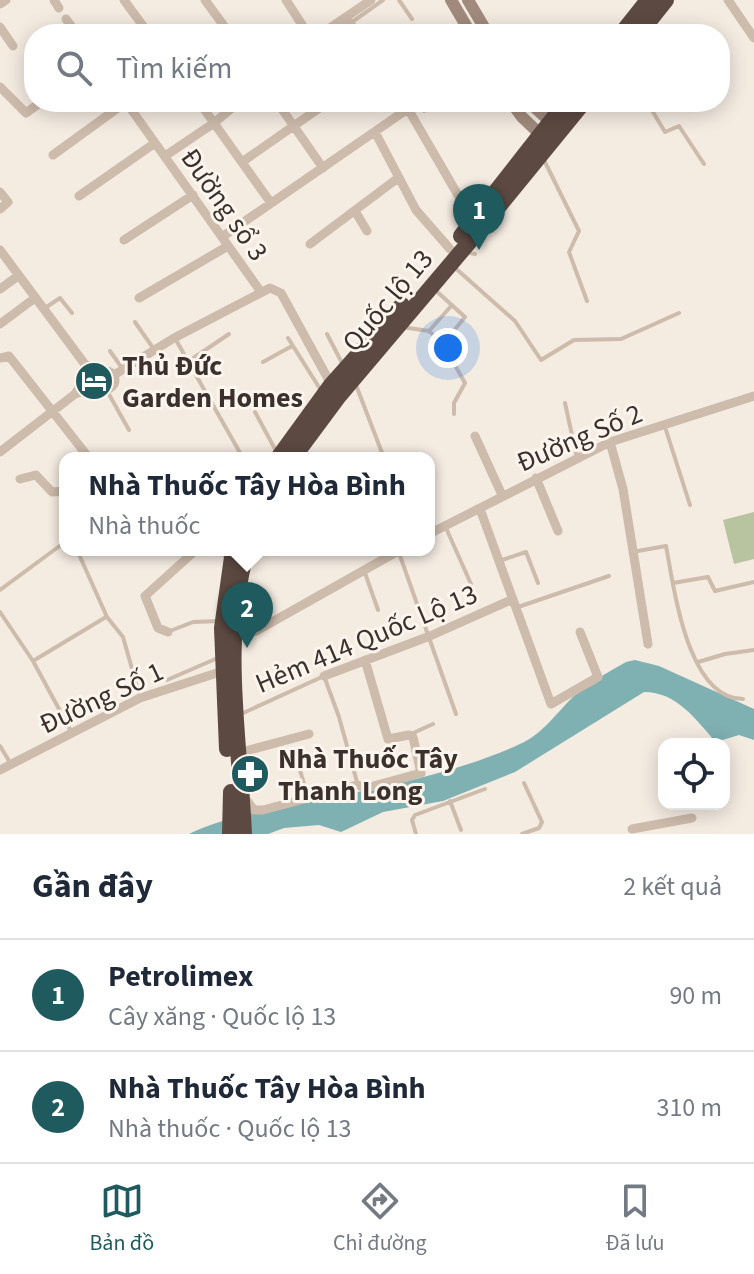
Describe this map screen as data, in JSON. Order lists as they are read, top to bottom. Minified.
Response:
{"streets":{"highway":["Quốc lộ 13"],"street":["Đường sổ 3","Đường Số 2","Hẻm 414 Quốc Lộ 13","Đường Số 1"]},"crossings":[["Đường sổ 3","Quốc lộ 13"]],"places":{"hotel":["Thủ Đức Garden Homes"],"pharmacy":["Nhà Thuốc Tây Thanh Long"]},"page":{"search":"Tìm kiếm","pins":["1","2"],"popup":["Nhà Thuốc Tây Hòa Bình","Nhà thuốc"],"heading":["Gần đây","2 kết quả"],"list":[{"mark":"1","name":"Petrolimex","note":"Cây xăng · Quốc lộ 13","value":"90 m"},{"mark":"2","name":"Nhà Thuốc Tây Hòa Bình","note":"Nhà thuốc · Quốc lộ 13","value":"310 m"}],"nav":["Bản đồ","Chỉ đường","Đã lưu"]}}
